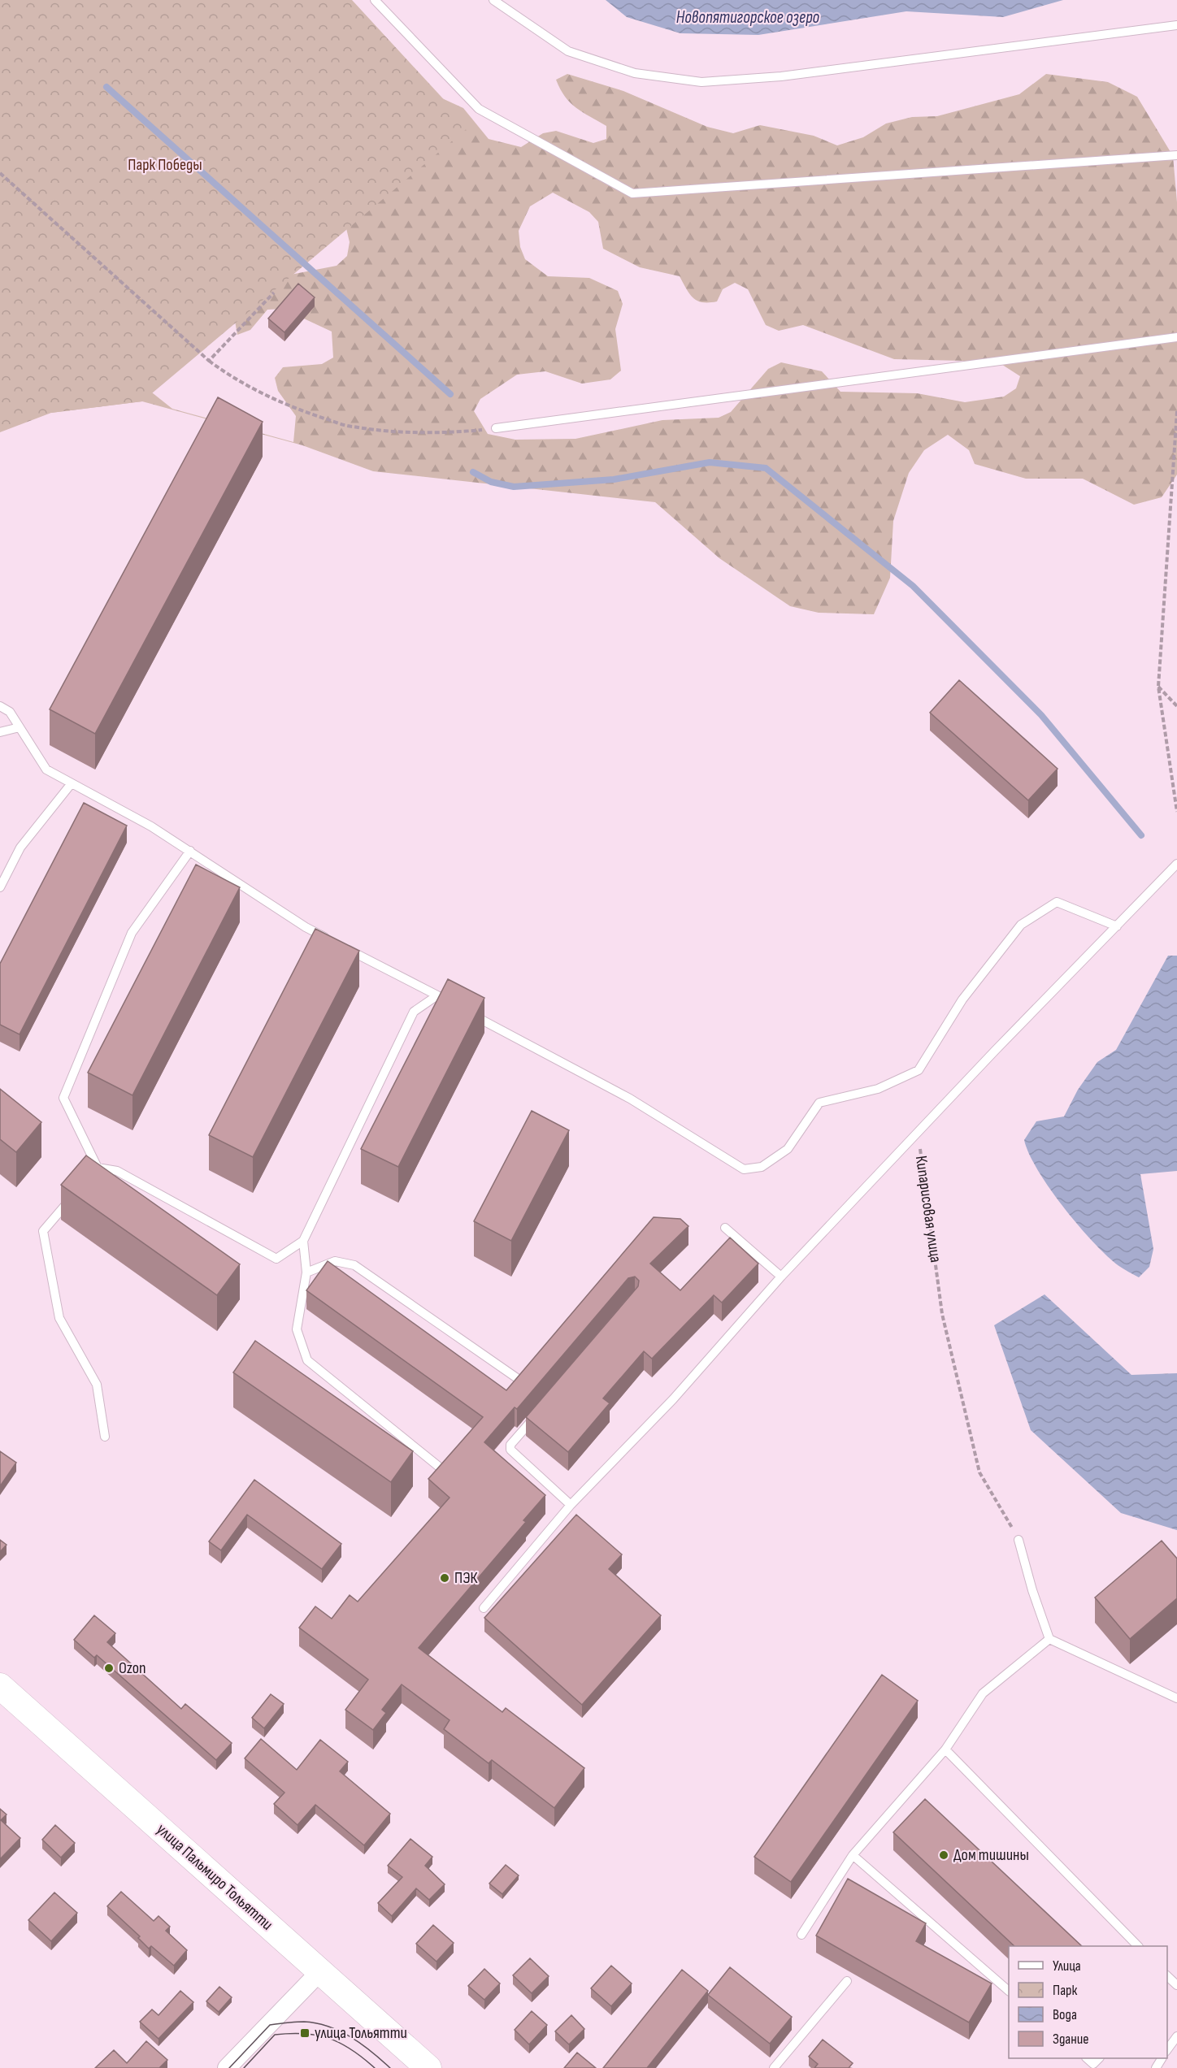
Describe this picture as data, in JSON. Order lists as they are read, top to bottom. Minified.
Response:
{"streets":{"street":["улица Пальмиро Тольятти"],"lane":["Кипарисовая улица"]},"water":["Новопятигорское озеро"],"parks":["Парк Победы"],"places":{"other":["ПЭК","Ozon","Дом тишины"],"transit":["улица Тольятти"]},"legend":["Улица","Парк","Вода","Здание"]}
